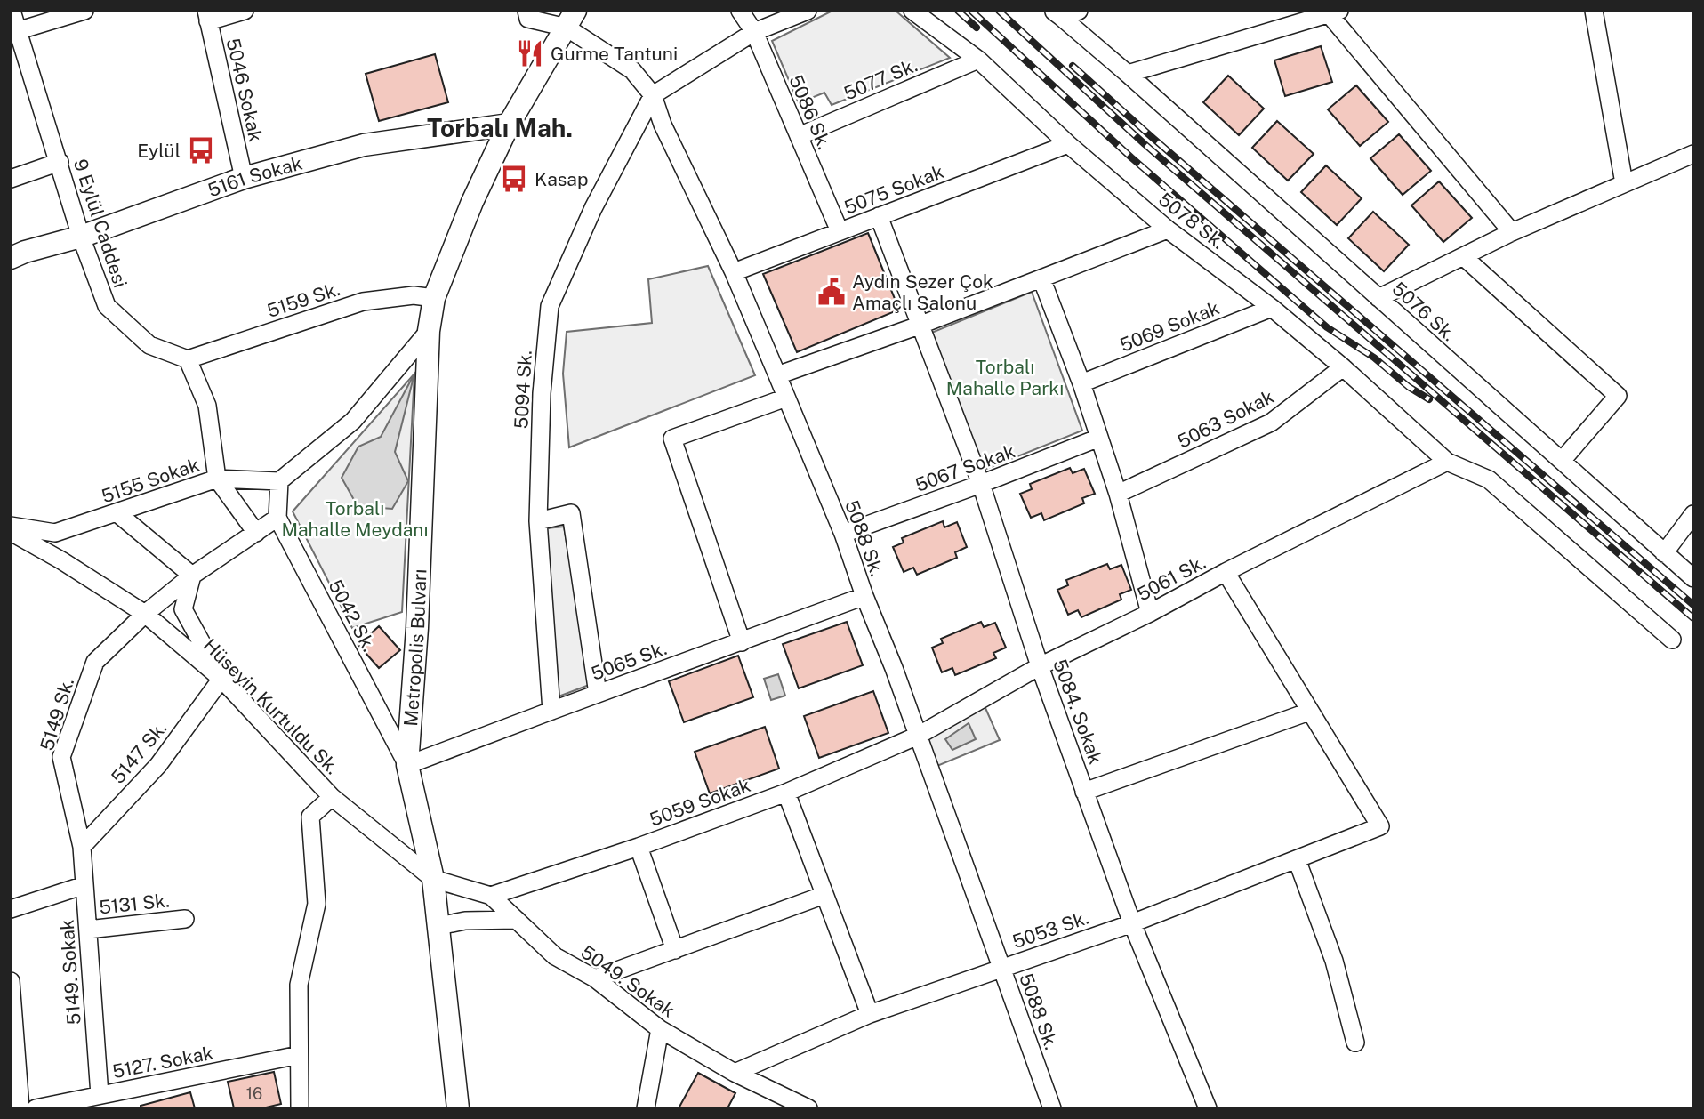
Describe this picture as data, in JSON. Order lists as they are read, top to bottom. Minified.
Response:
{"streets":{"main road":["5161 Sokak","Metropolis Bulvarı"],"street":["5077 Sk.","5046 Sokak","5086 Sk.","5075 Sokak","5078 Sk.","9 Eylül Caddesi","5159 Sk.","5076 Sk.","5069 Sokak","5094 Sk.","5063 Sokak","5067 Sokak","5155 Sokak","5088 Sk.","5061 Sk.","5042 Sk.","5065 Sk.","Hüseyin Kurtuldu Sk.","5084. Sokak","5149 Sk.","5147 Sk.","5059 Sokak","5131 Sk.","5053 Sk.","5149. Sokak","5049. Sokak","5127. Sokak"]},"crossings":[["5077 Sk.","5086 Sk."],["5077 Sk.","5078 Sk."],["5046 Sokak","5161 Sokak"],["5086 Sk.","5075 Sokak"],["5161 Sokak","9 Eylül Caddesi"],["5161 Sokak","Metropolis Bulvarı"],["5075 Sokak","5078 Sk."],["5075 Sokak","5088 Sk."],["5075 Sokak","5084. Sokak"],["5078 Sk.","5069 Sokak"],["5078 Sk.","5063 Sokak"],["5078 Sk.","5061 Sk."],["9 Eylül Caddesi","5159 Sk."],["5159 Sk.","Metropolis Bulvarı"],["5094 Sk.","5088 Sk."],["5094 Sk.","5065 Sk."],["5067 Sokak","5088 Sk."],["5067 Sokak","5084. Sokak"],["5088 Sk.","5061 Sk."],["5088 Sk.","Metropolis Bulvarı"],["5088 Sk.","5065 Sk."],["5088 Sk.","5059 Sokak"],["5088 Sk.","5053 Sk."],["5061 Sk.","5084. Sokak"],["5061 Sk.","5059 Sokak"],["5042 Sk.","Metropolis Bulvarı"],["5042 Sk.","5065 Sk."],["5042 Sk.","5149 Sk."],["Metropolis Bulvarı","5065 Sk."],["Metropolis Bulvarı","Hüseyin Kurtuldu Sk."],["Metropolis Bulvarı","5049. Sokak"],["Hüseyin Kurtuldu Sk.","5149 Sk."],["Hüseyin Kurtuldu Sk.","5147 Sk."],["Hüseyin Kurtuldu Sk.","5049. Sokak"],["5084. Sokak","5053 Sk."],["5149 Sk.","5147 Sk."],["5149 Sk.","5149. Sokak"],["5147 Sk.","5149. Sokak"],["5059 Sokak","5049. Sokak"],["5131 Sk.","5149. Sokak"],["5053 Sk.","5049. Sokak"],["5149. Sokak","5127. Sokak"]],"districts":["Torbalı Mah."],"parks":["Torbalı Mahalle Parkı","Torbalı Mahalle Meydanı"],"places":{"restaurant":["Gurme Tantuni"],"bus stop":["Eylül","Kasap"],"public building":["Aydın Sezer Çok Amaçlı Salonu"]},"house_numbers":["16"]}
